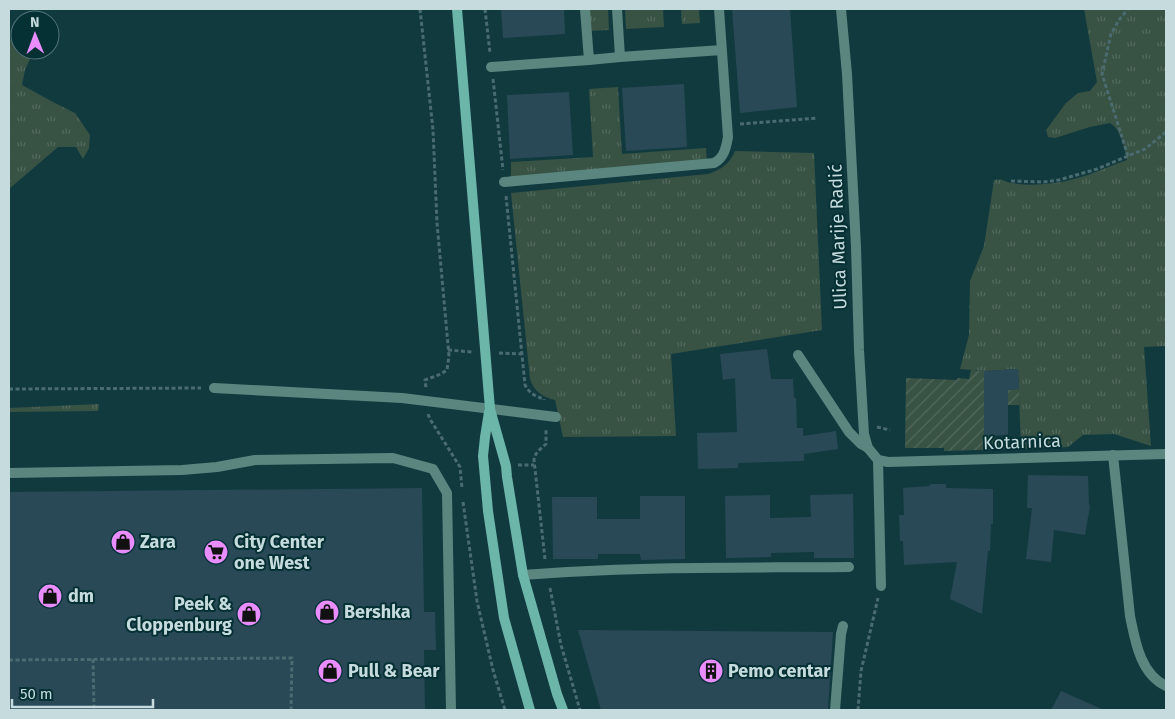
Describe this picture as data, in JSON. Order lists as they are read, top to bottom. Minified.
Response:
{"streets":{"street":["Ulica Marije Radić","Kotarnica"]},"crossings":[["Ulica Marije Radić","Kotarnica"]],"places":{"shop":["Zara","dm","Bershka","Peek & Cloppenburg","Pull & Bear"],"supermarket":["City Center one West"],"building":["Pemo centar"]},"scale_bar":"50 m","north":"top"}
